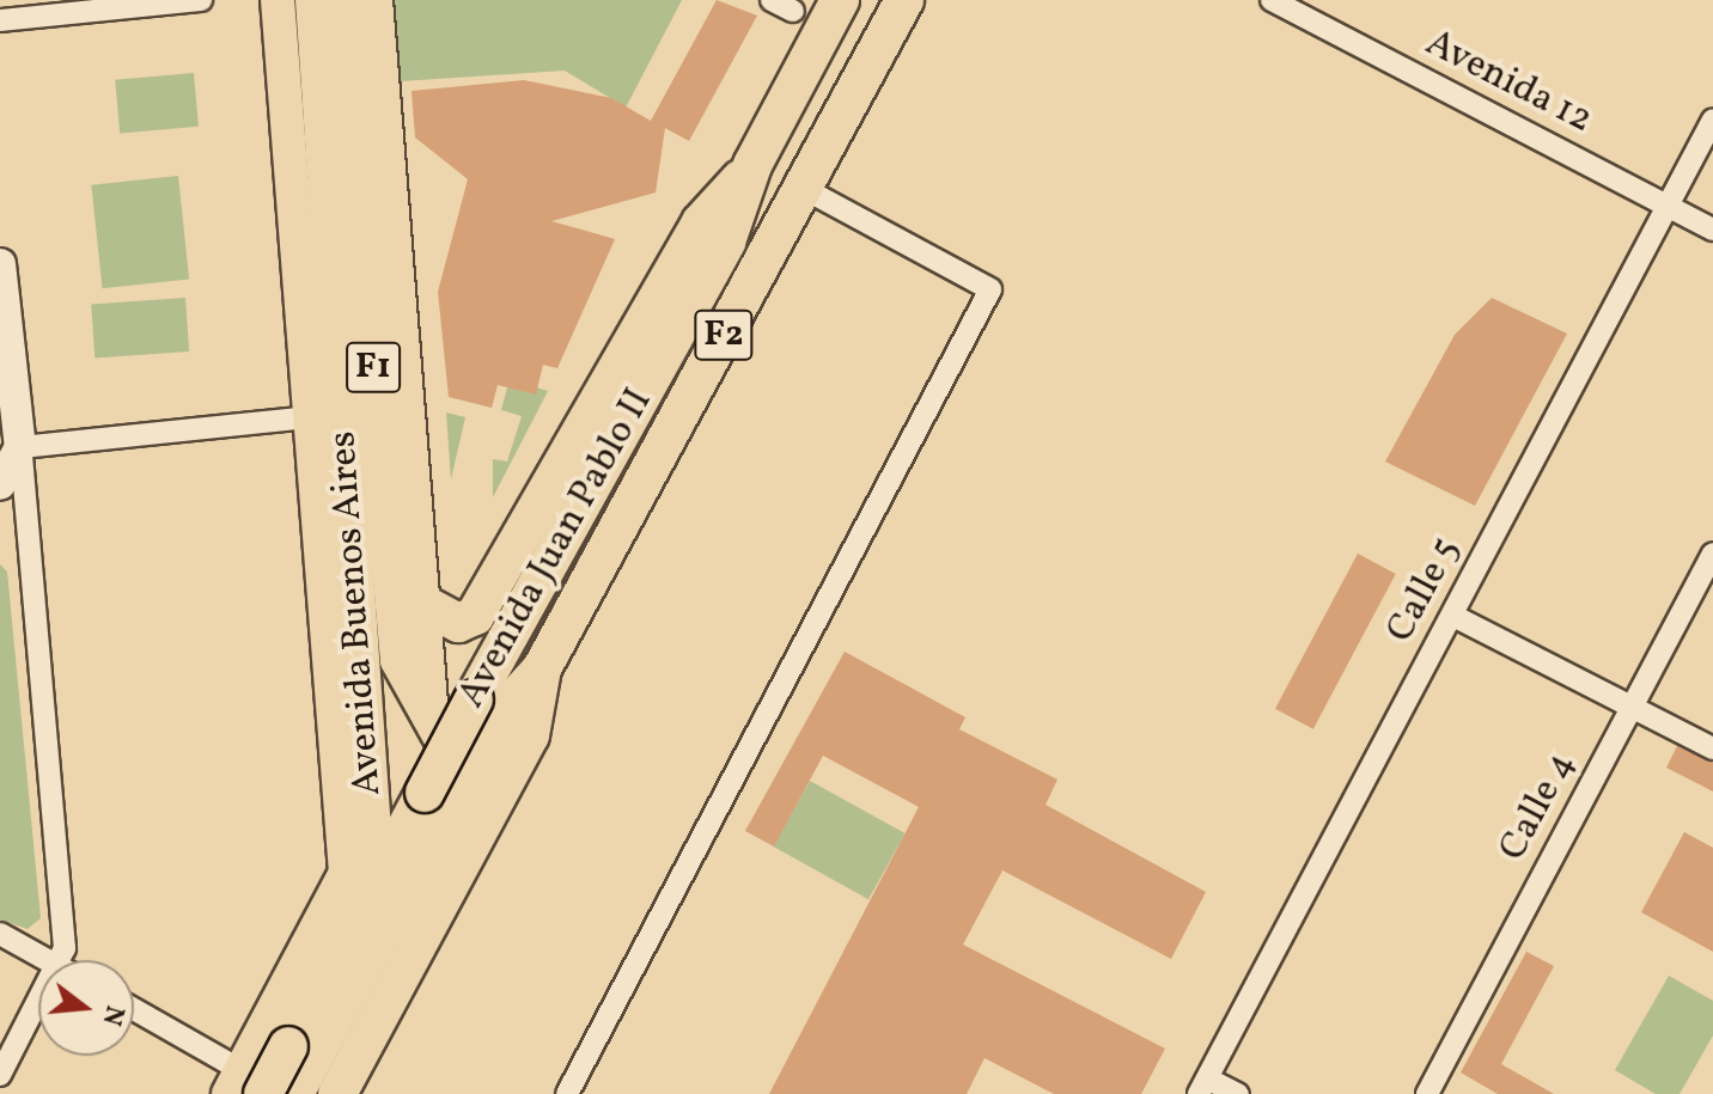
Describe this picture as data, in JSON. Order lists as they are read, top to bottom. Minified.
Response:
{"streets":{"highway":["F2","F1","Avenida Juan Pablo II","Avenida Buenos Aires"],"street":["Avenida 12","Calle 5","Calle 4"]},"crossings":[["Avenida 12","Calle 5"],["F2","Avenida Juan Pablo II"],["F2","Avenida Buenos Aires"],["Avenida Juan Pablo II","Avenida Buenos Aires"]],"north":"right"}
